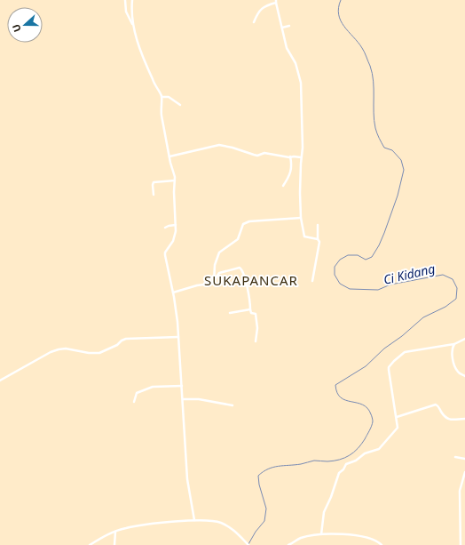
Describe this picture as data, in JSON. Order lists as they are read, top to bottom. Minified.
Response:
{"districts":["SUKAPANCAR"],"water":["Ci Kidang"],"north":"left"}
